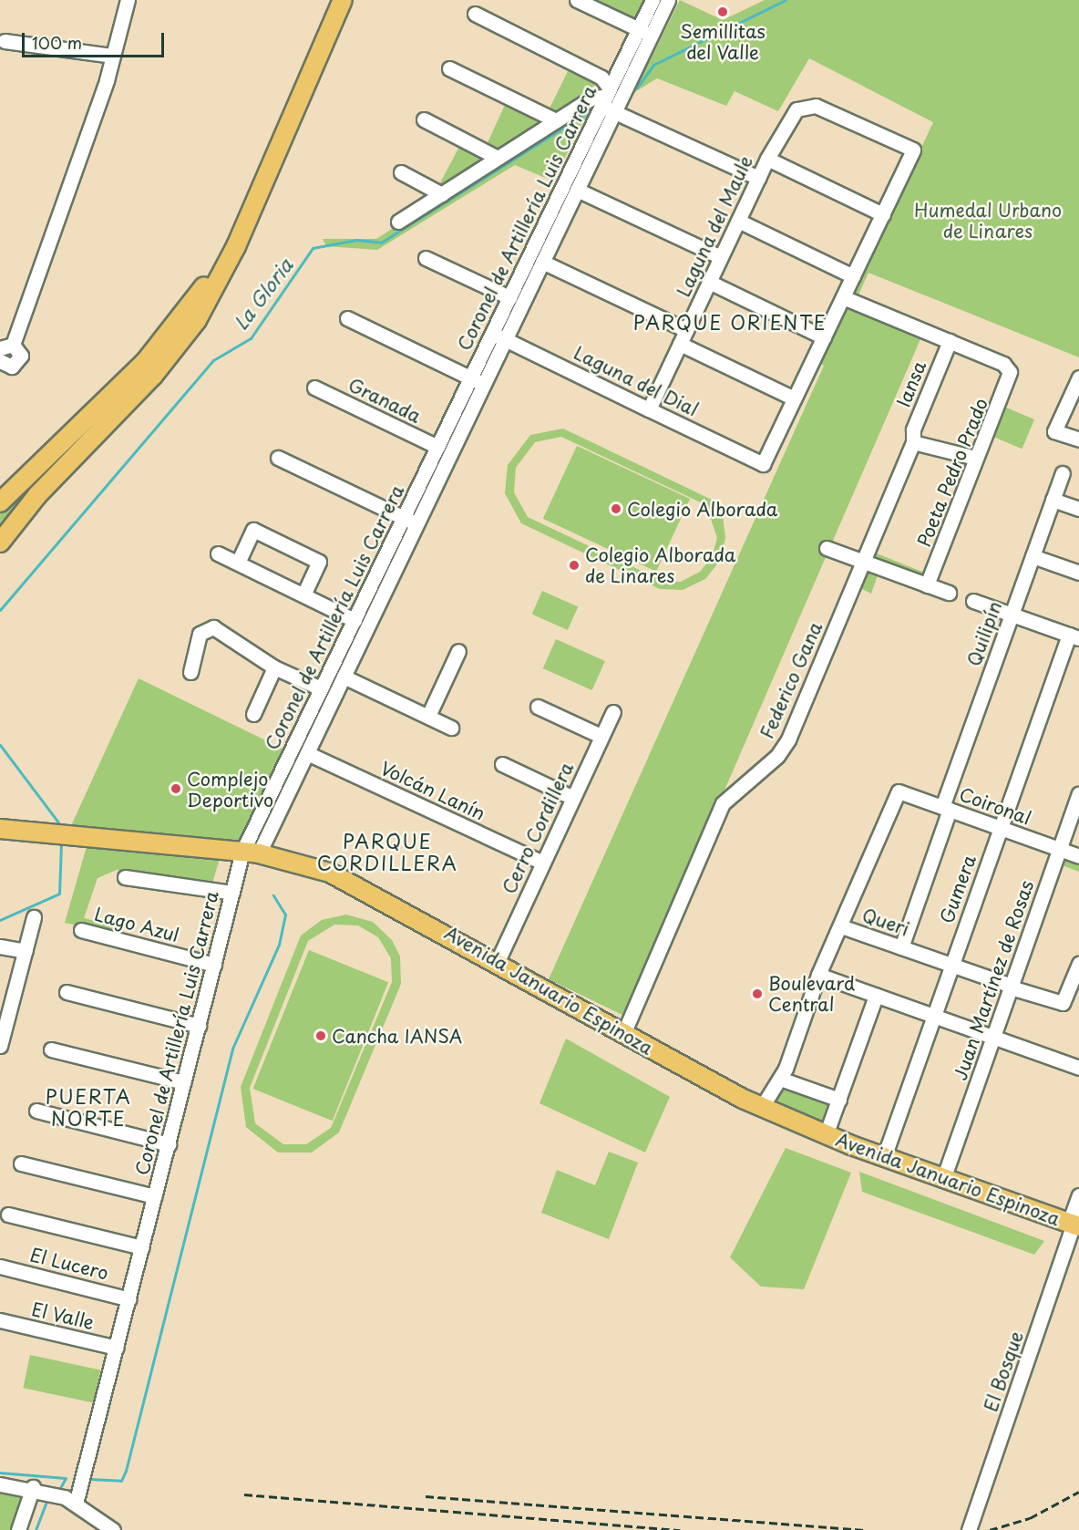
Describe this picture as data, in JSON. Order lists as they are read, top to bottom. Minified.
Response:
{"streets":{"main road":["Avenida Januario Espinoza"],"street":["Coronel de Artillería Luis Carrera","Laguna del Maule","Laguna del Dial","Iansa","Granada","Poeta Pedro Prado","Quilipín","Federico Gana","Volcán Lanín","Coironal","Cerro Cordillera","Gumera","Queri","Lago Azul","Juan Martínez de Rosas","El Lucero","El Valle","El Bosque"]},"crossings":[["Coronel de Artillería Luis Carrera","Laguna del Dial"],["Coronel de Artillería Luis Carrera","Granada"],["Coronel de Artillería Luis Carrera","Volcán Lanín"],["Coronel de Artillería Luis Carrera","Lago Azul"],["Coronel de Artillería Luis Carrera","Avenida Januario Espinoza"],["Coronel de Artillería Luis Carrera","El Lucero"],["Coronel de Artillería Luis Carrera","El Valle"],["Laguna del Maule","Laguna del Dial"],["Iansa","Poeta Pedro Prado"],["Iansa","Federico Gana"],["Quilipín","Coironal"],["Quilipín","Queri"],["Federico Gana","Avenida Januario Espinoza"],["Volcán Lanín","Cerro Cordillera"],["Coironal","Gumera"],["Coironal","Queri"],["Coironal","Juan Martínez de Rosas"],["Cerro Cordillera","Avenida Januario Espinoza"],["Gumera","Queri"],["Gumera","Avenida Januario Espinoza"],["Queri","Juan Martínez de Rosas"],["Juan Martínez de Rosas","Avenida Januario Espinoza"],["Avenida Januario Espinoza","El Bosque"]],"districts":["PARQUE ORIENTE","PARQUE CORDILLERA","PUERTA NORTE"],"water":["La Gloria"],"parks":["Humedal Urbano de Linares"],"places":["Semillitas del Valle","Colegio Alborada","Colegio Alborada de Linares","Complejo Deportivo","Boulevard Central","Cancha IANSA"],"scale_bar":"100 m"}
